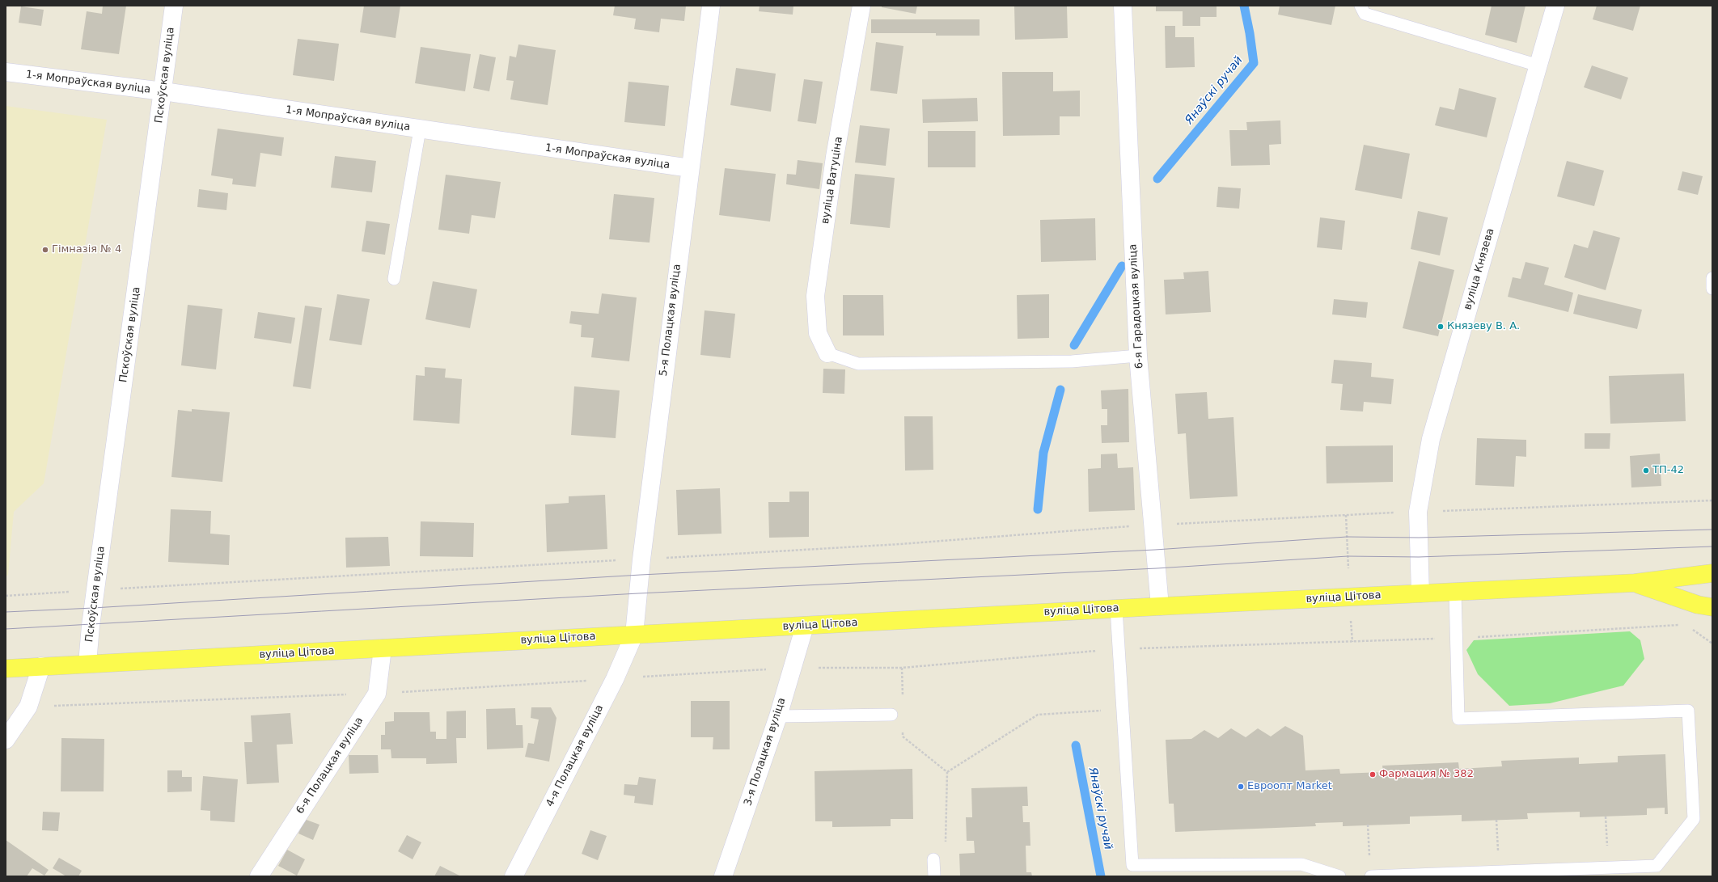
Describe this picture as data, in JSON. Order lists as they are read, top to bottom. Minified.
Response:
{"streets":{"main road":["вуліца Цітова"],"street":["Пскоўская вуліца","1-я Мопраўская вуліца","вуліца Ватуціна","вуліца Князева","6-я Гарадоцкая вуліца","5-я Полацкая вуліца","3-я Полацкая вуліца","4-я Полацкая вуліца","6-я Полацкая вуліца"]},"crossings":[["Пскоўская вуліца","1-я Мопраўская вуліца"],["Пскоўская вуліца","вуліца Цітова"],["1-я Мопраўская вуліца","5-я Полацкая вуліца"],["вуліца Князева","вуліца Цітова"],["6-я Гарадоцкая вуліца","вуліца Цітова"],["5-я Полацкая вуліца","вуліца Цітова"],["5-я Полацкая вуліца","4-я Полацкая вуліца"],["вуліца Цітова","3-я Полацкая вуліца"],["вуліца Цітова","4-я Полацкая вуліца"],["вуліца Цітова","6-я Полацкая вуліца"]],"water":["Янаўскі ручай"],"places":["Гімназія № 4","Князеву В. А.","ТП-42","Фармация № 382","Евроопт Market"]}
